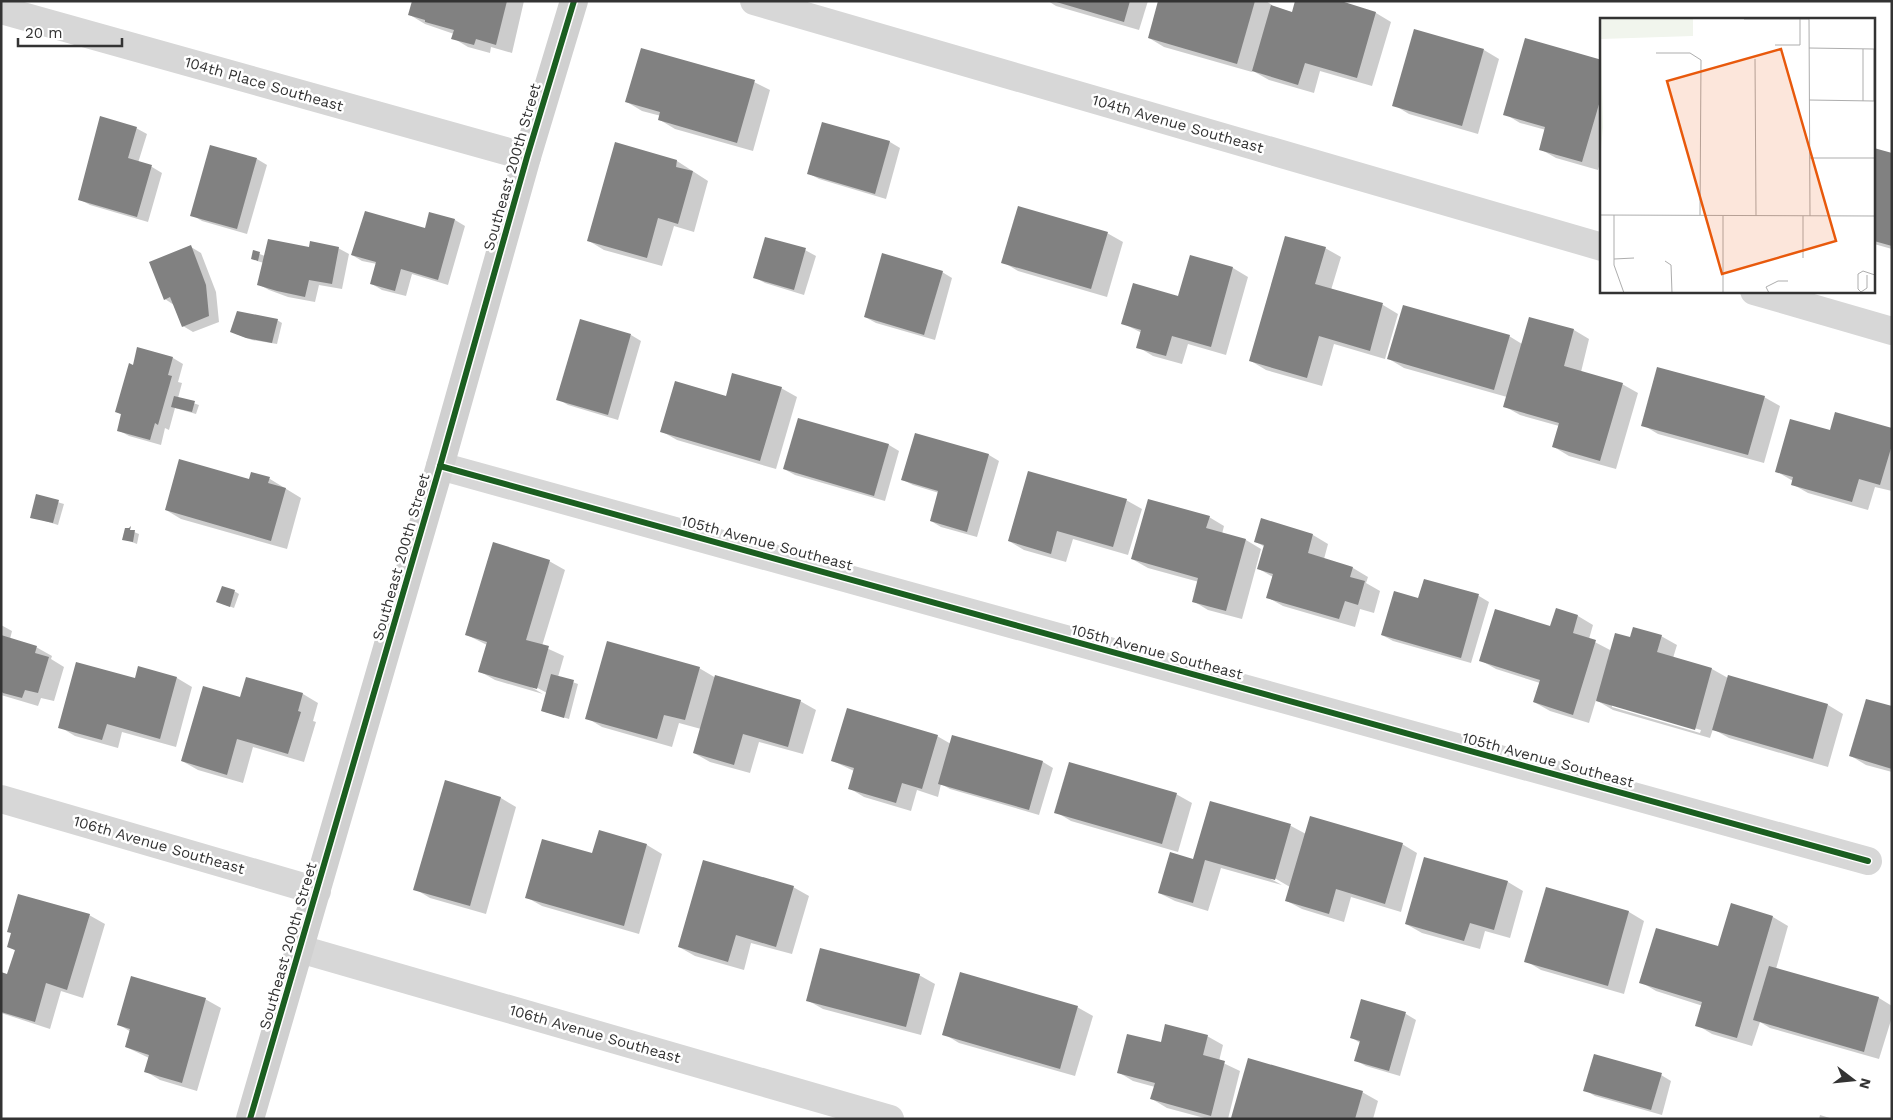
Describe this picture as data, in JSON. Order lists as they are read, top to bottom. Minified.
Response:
{"streets":{"street":["104th Place Southeast","104th Avenue Southeast","Southeast 200th Street","105th Avenue Southeast","106th Avenue Southeast"]},"crossings":[["104th Place Southeast","Southeast 200th Street"],["Southeast 200th Street","105th Avenue Southeast"],["Southeast 200th Street","106th Avenue Southeast"]],"scale_bar":"20 m","north":"right"}
